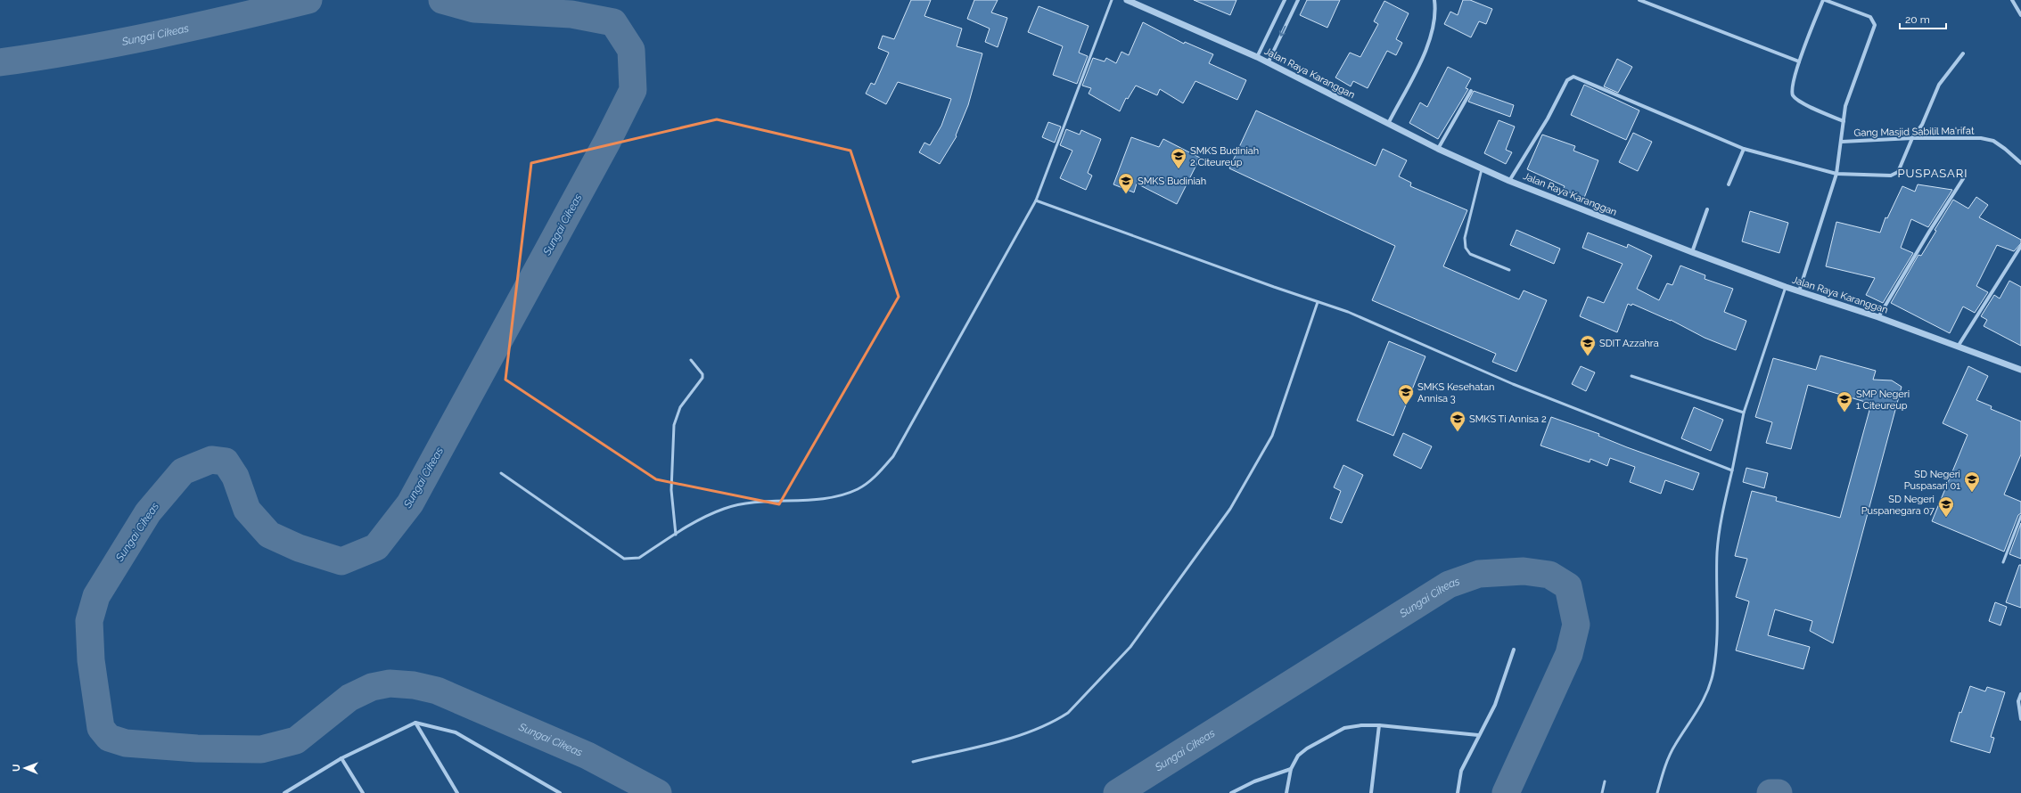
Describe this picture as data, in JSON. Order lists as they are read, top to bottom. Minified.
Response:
{"streets":{"street":["Jalan Raya Karanggan","Gang Masjid Sabilil Ma'rifat"]},"districts":["PUSPASARI"],"water":["Sungai Cikeas"],"places":{"school or university":["SMKS Budiniah 2 Citeureup","SMKS Budiniah","SDIT Azzahra","SMKS Kesehatan Annisa 3","SMP Negeri 1 Citeureup","SMKS Ti Annisa 2","SD Negeri Puspasari 01","SD Negeri Puspanegara 07"]},"scale_bar":"20 m","north":"left"}
